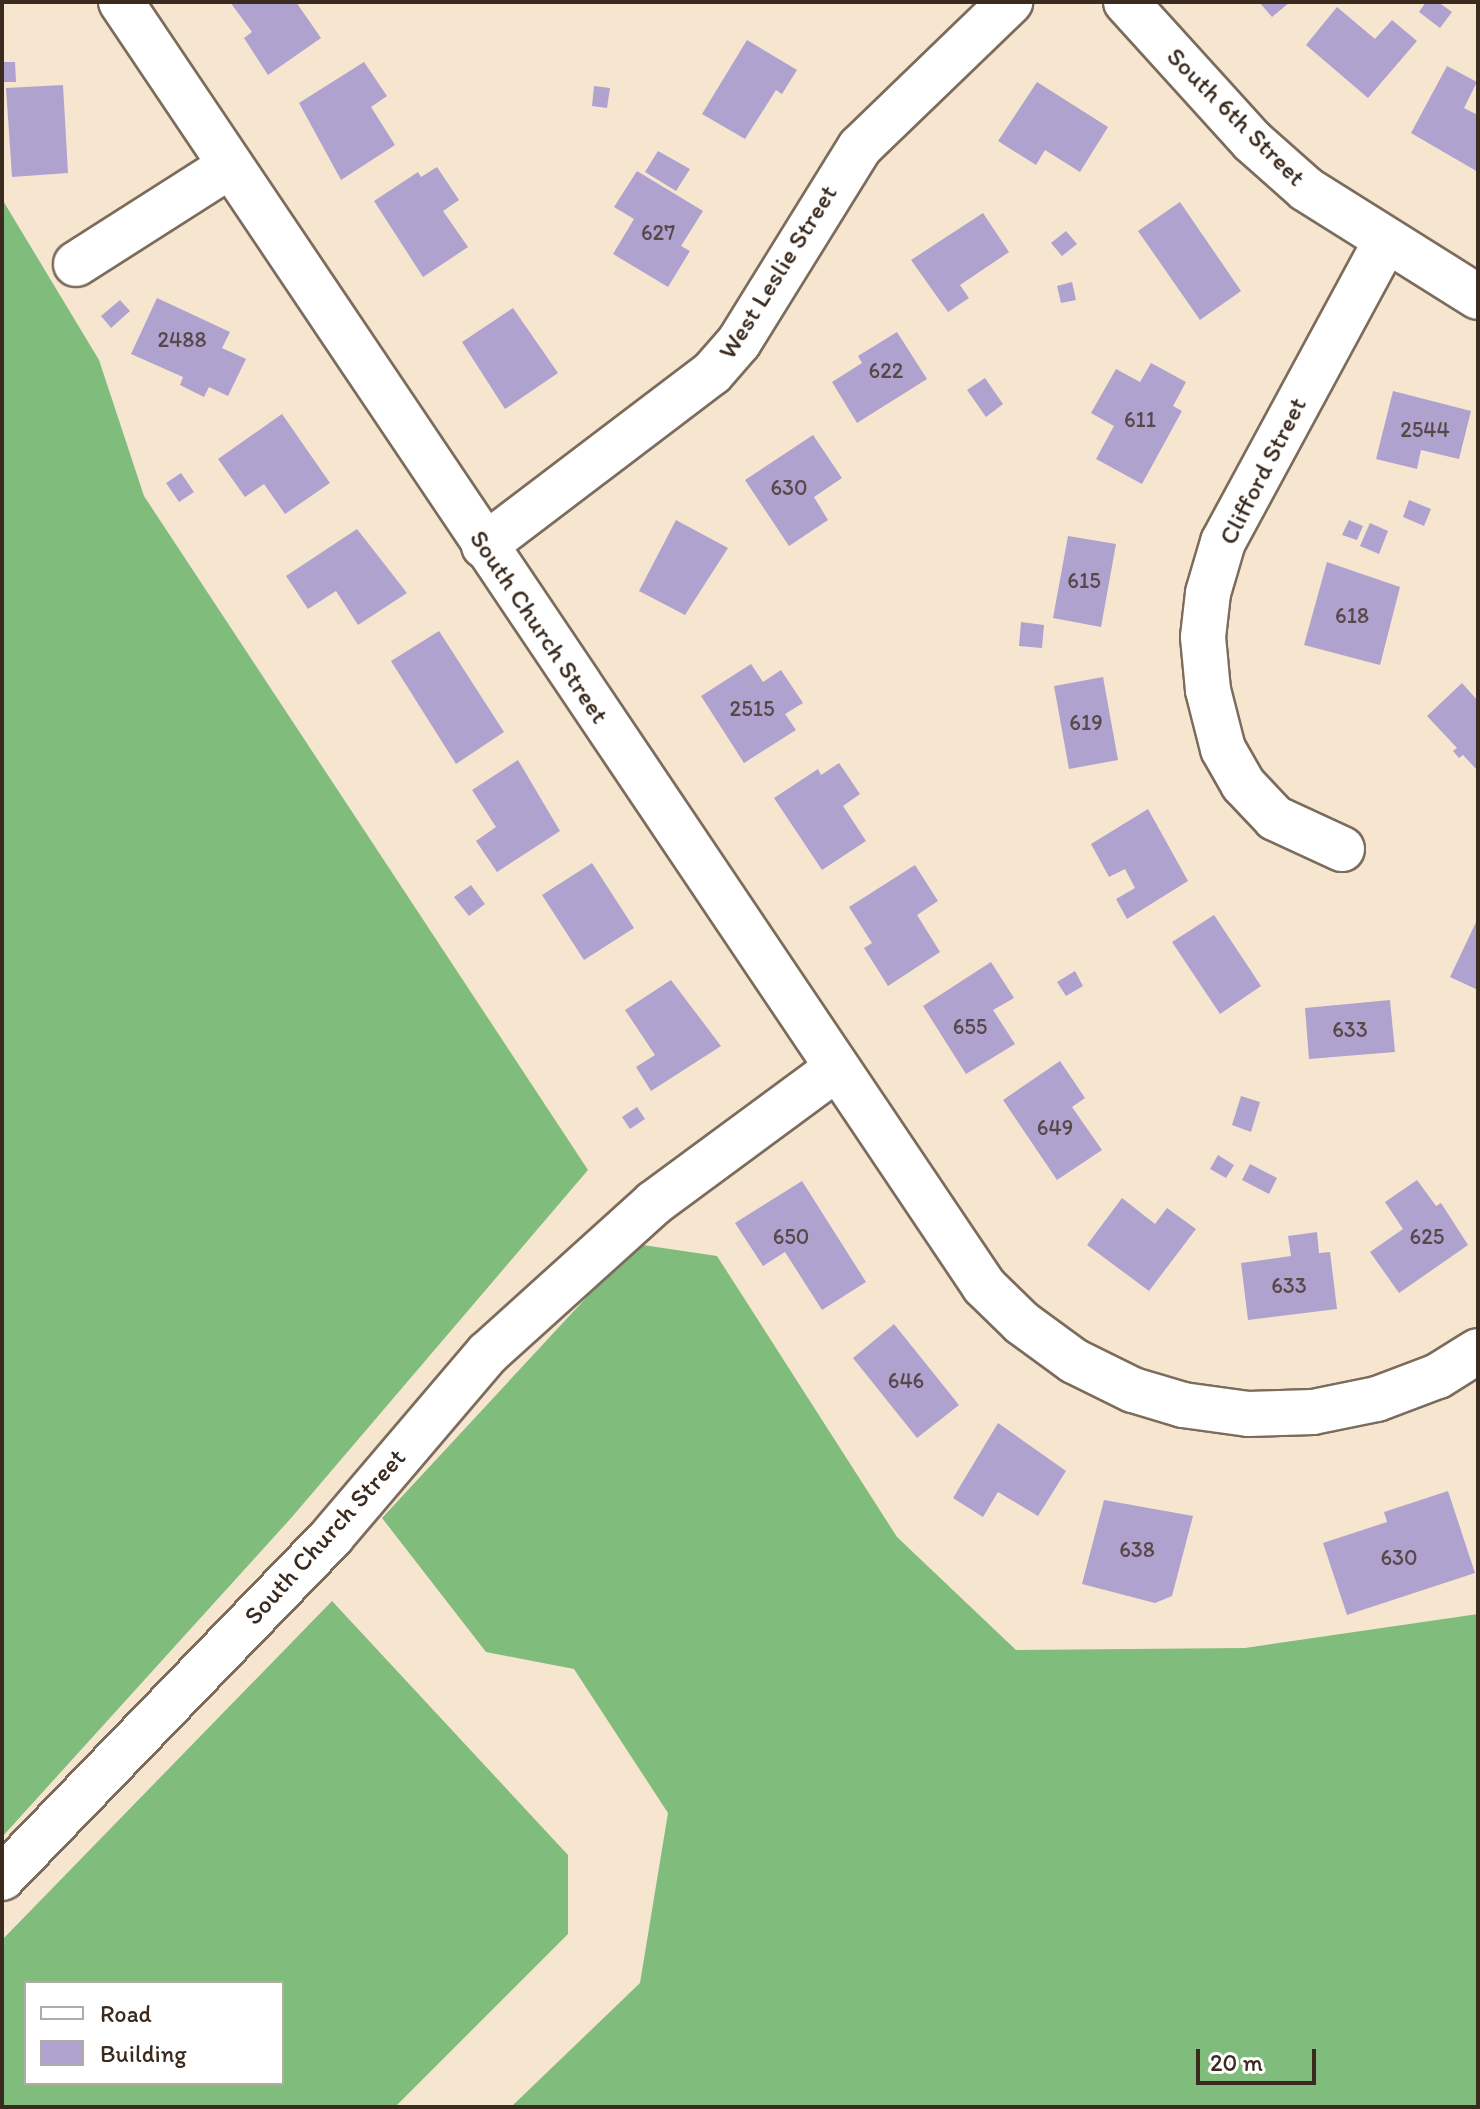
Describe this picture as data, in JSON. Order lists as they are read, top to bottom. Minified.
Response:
{"streets":{"street":["South 6th Street","West Leslie Street","Clifford Street","South Church Street"]},"crossings":[["South 6th Street","Clifford Street"],["West Leslie Street","South Church Street"]],"house_numbers":["627","2488","622","611","2544","630","615","618","2515","619","655","633","649","650","625","633","646","638","630"],"legend":["Road","Building"],"scale_bar":"20 m"}
